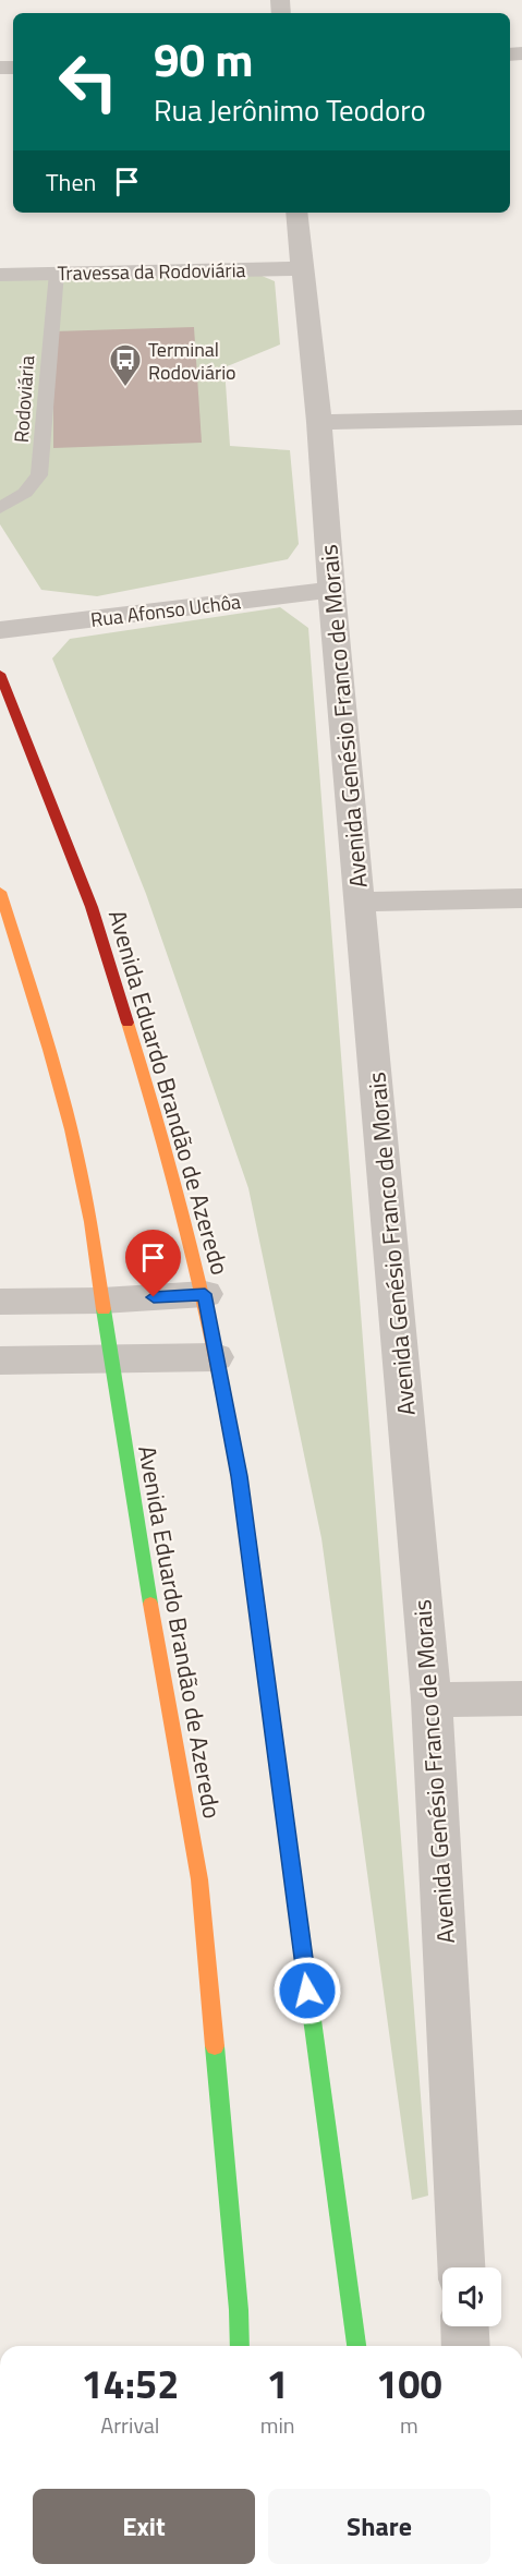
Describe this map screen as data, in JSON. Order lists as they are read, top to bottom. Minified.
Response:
{"streets":{"main road":["Avenida Eduardo Brandão de Azeredo"],"street":["Travessa da Rodoviária","Rua Afonso Uchôa","Avenida Genésio Franco de Morais"],"lane":["Rodoviária"]},"crossings":[["Travessa da Rodoviária","Rodoviária"],["Travessa da Rodoviária","Avenida Genésio Franco de Morais"],["Rua Afonso Uchôa","Avenida Genésio Franco de Morais"]],"places":{"bus stop":["Terminal Rodoviário"]},"page":{"turn":["90 m","Rua Jerônimo Teodoro"],"then":"Then","eta":["14:52","Arrival","1","min","100","m"],"buttons":["Exit","Share"]}}
